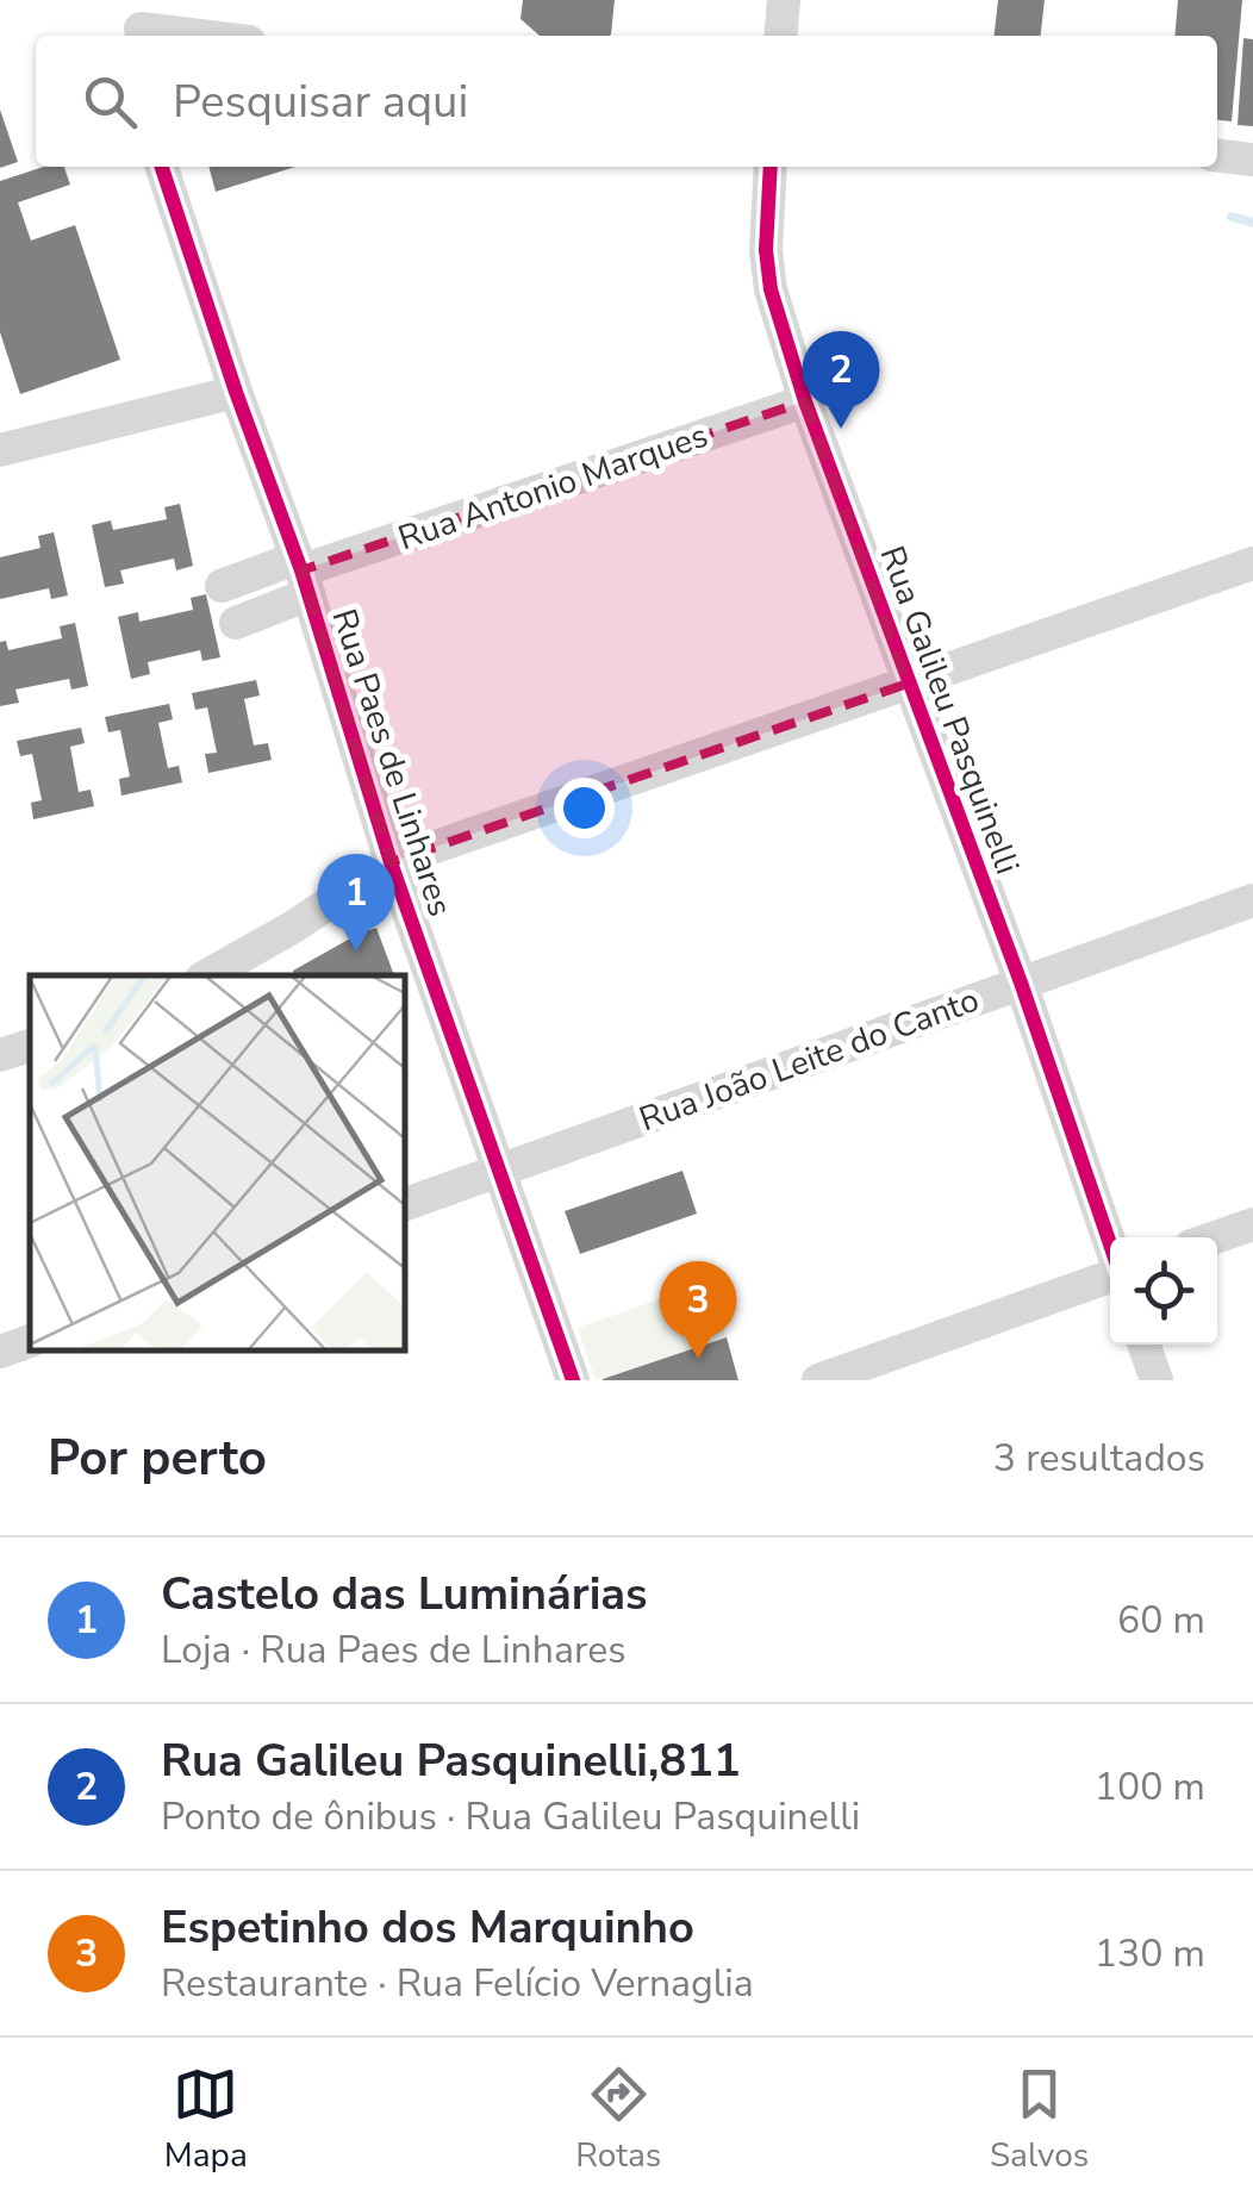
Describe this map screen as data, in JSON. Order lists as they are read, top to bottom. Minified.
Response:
{"streets":{"street":["Rua Antonio Marques","Rua Galileu Pasquinelli","Rua Paes de Linhares","Rua João Leite do Canto"]},"crossings":[["Rua Antonio Marques","Rua Galileu Pasquinelli"],["Rua Antonio Marques","Rua Paes de Linhares"],["Rua Galileu Pasquinelli","Rua João Leite do Canto"],["Rua Paes de Linhares","Rua João Leite do Canto"]],"page":{"search":"Pesquisar aqui","pins":["2","1","3"],"heading":["Por perto","3 resultados"],"list":[{"mark":"1","name":"Castelo das Luminárias","note":"Loja · Rua Paes de Linhares","value":"60 m"},{"mark":"2","name":"Rua Galileu Pasquinelli,811","note":"Ponto de ônibus · Rua Galileu Pasquinelli","value":"100 m"},{"mark":"3","name":"Espetinho dos Marquinho","note":"Restaurante · Rua Felício Vernaglia","value":"130 m"}],"nav":["Mapa","Rotas","Salvos"]}}
